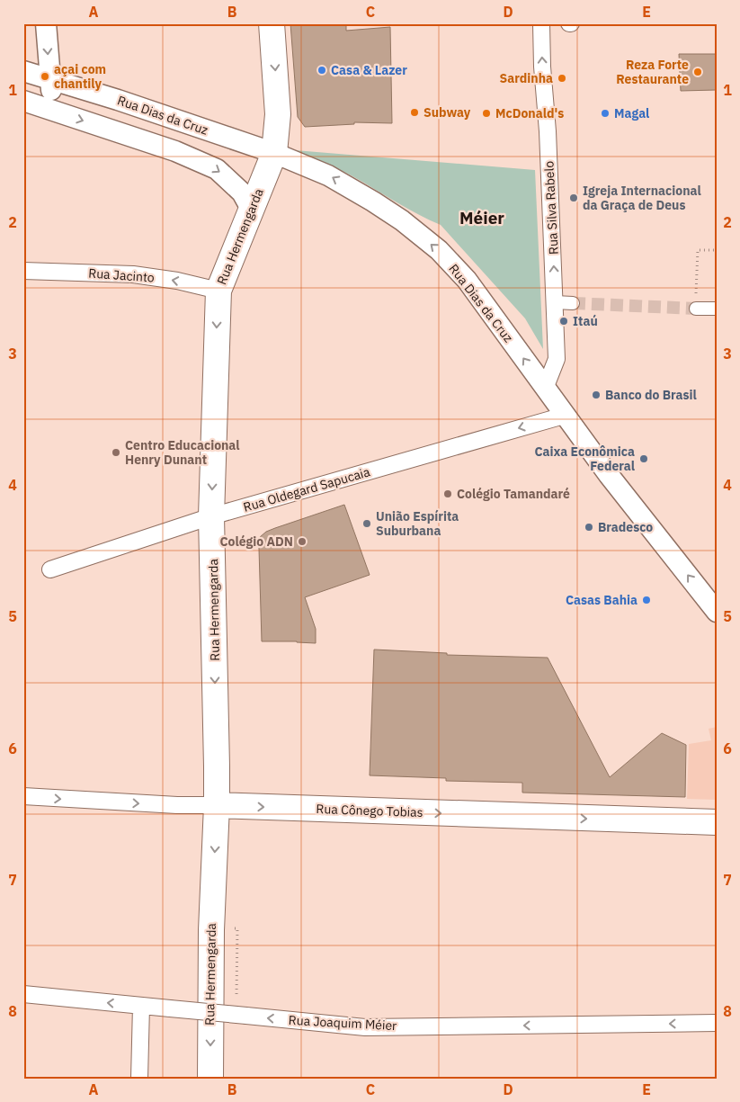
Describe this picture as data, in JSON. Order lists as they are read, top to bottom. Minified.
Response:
{"streets":{"main road":["Rua Hermengarda","Rua Cônego Tobias"],"street":["Rua Dias da Cruz","Rua Silva Rabelo","Rua Jacinto","Rua Oldegard Sapucaia","Rua Joaquim Méier"]},"crossings":[["Rua Dias da Cruz","Rua Silva Rabelo"],["Rua Dias da Cruz","Rua Hermengarda"],["Rua Dias da Cruz","Rua Oldegard Sapucaia"],["Rua Hermengarda","Rua Jacinto"],["Rua Hermengarda","Rua Oldegard Sapucaia"],["Rua Hermengarda","Rua Cônego Tobias"]],"one_way":["Rua Dias da Cruz","Rua Silva Rabelo","Rua Hermengarda","Rua Oldegard Sapucaia","Rua Cônego Tobias","Rua Joaquim Méier"],"districts":["Méier"],"places":["Casa & Lazer","Reza Forte Restaurante","açai com chantily","Sardinha","Subway","McDonald's","Magal","Igreja Internacional da Graça de Deus","Itaú","Banco do Brasil","Centro Educacional Henry Dunant","Caixa Econômica Federal","Colégio Tamandaré","União Espírita Suburbana","Bradesco","Colégio ADN","Casas Bahia"],"grid":{"columns":["A","B","C","D","E"],"rows":["1","2","3","4","5","6","7","8"]}}
